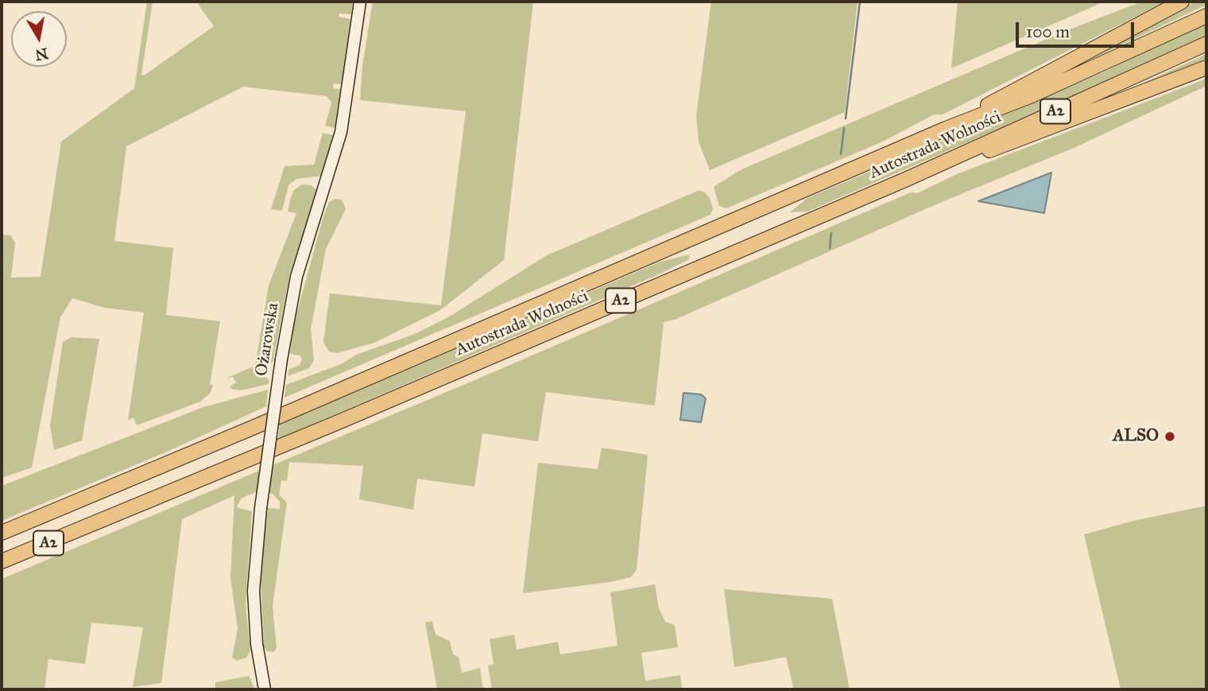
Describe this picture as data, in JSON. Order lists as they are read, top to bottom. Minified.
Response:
{"streets":{"highway":["A2","Autostrada Wolności"],"main road":["Ożarowska"]},"places":["ALSO"],"scale_bar":"100 m","north":"bottom"}
